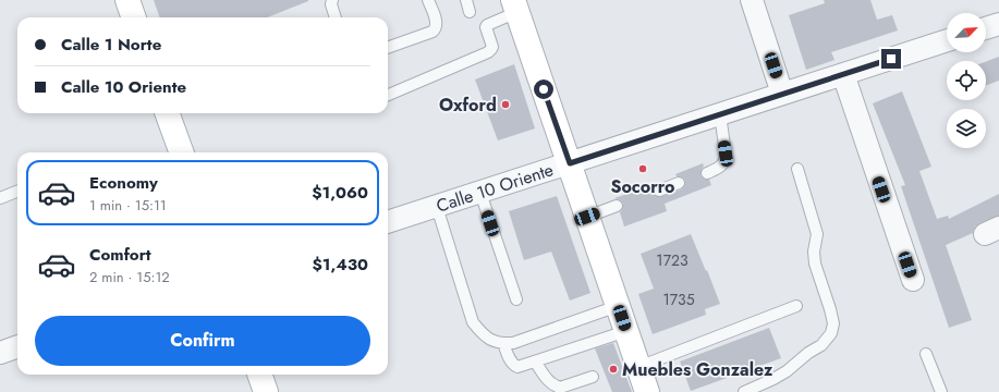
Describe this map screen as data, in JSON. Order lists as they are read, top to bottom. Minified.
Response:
{"streets":{"street":["Calle 10 Oriente"]},"places":["Oxford","Socorro","Muebles Gonzalez"],"house_numbers":["1723","1735"],"north":"top right","page":{"banner":["Calle 1 Norte","Calle 10 Oriente"],"list":[{"name":"Economy","note":"1 min · 15:11","value":"$1,060"},{"name":"Comfort","note":"2 min · 15:12","value":"$1,430"}],"buttons":"Confirm"}}
